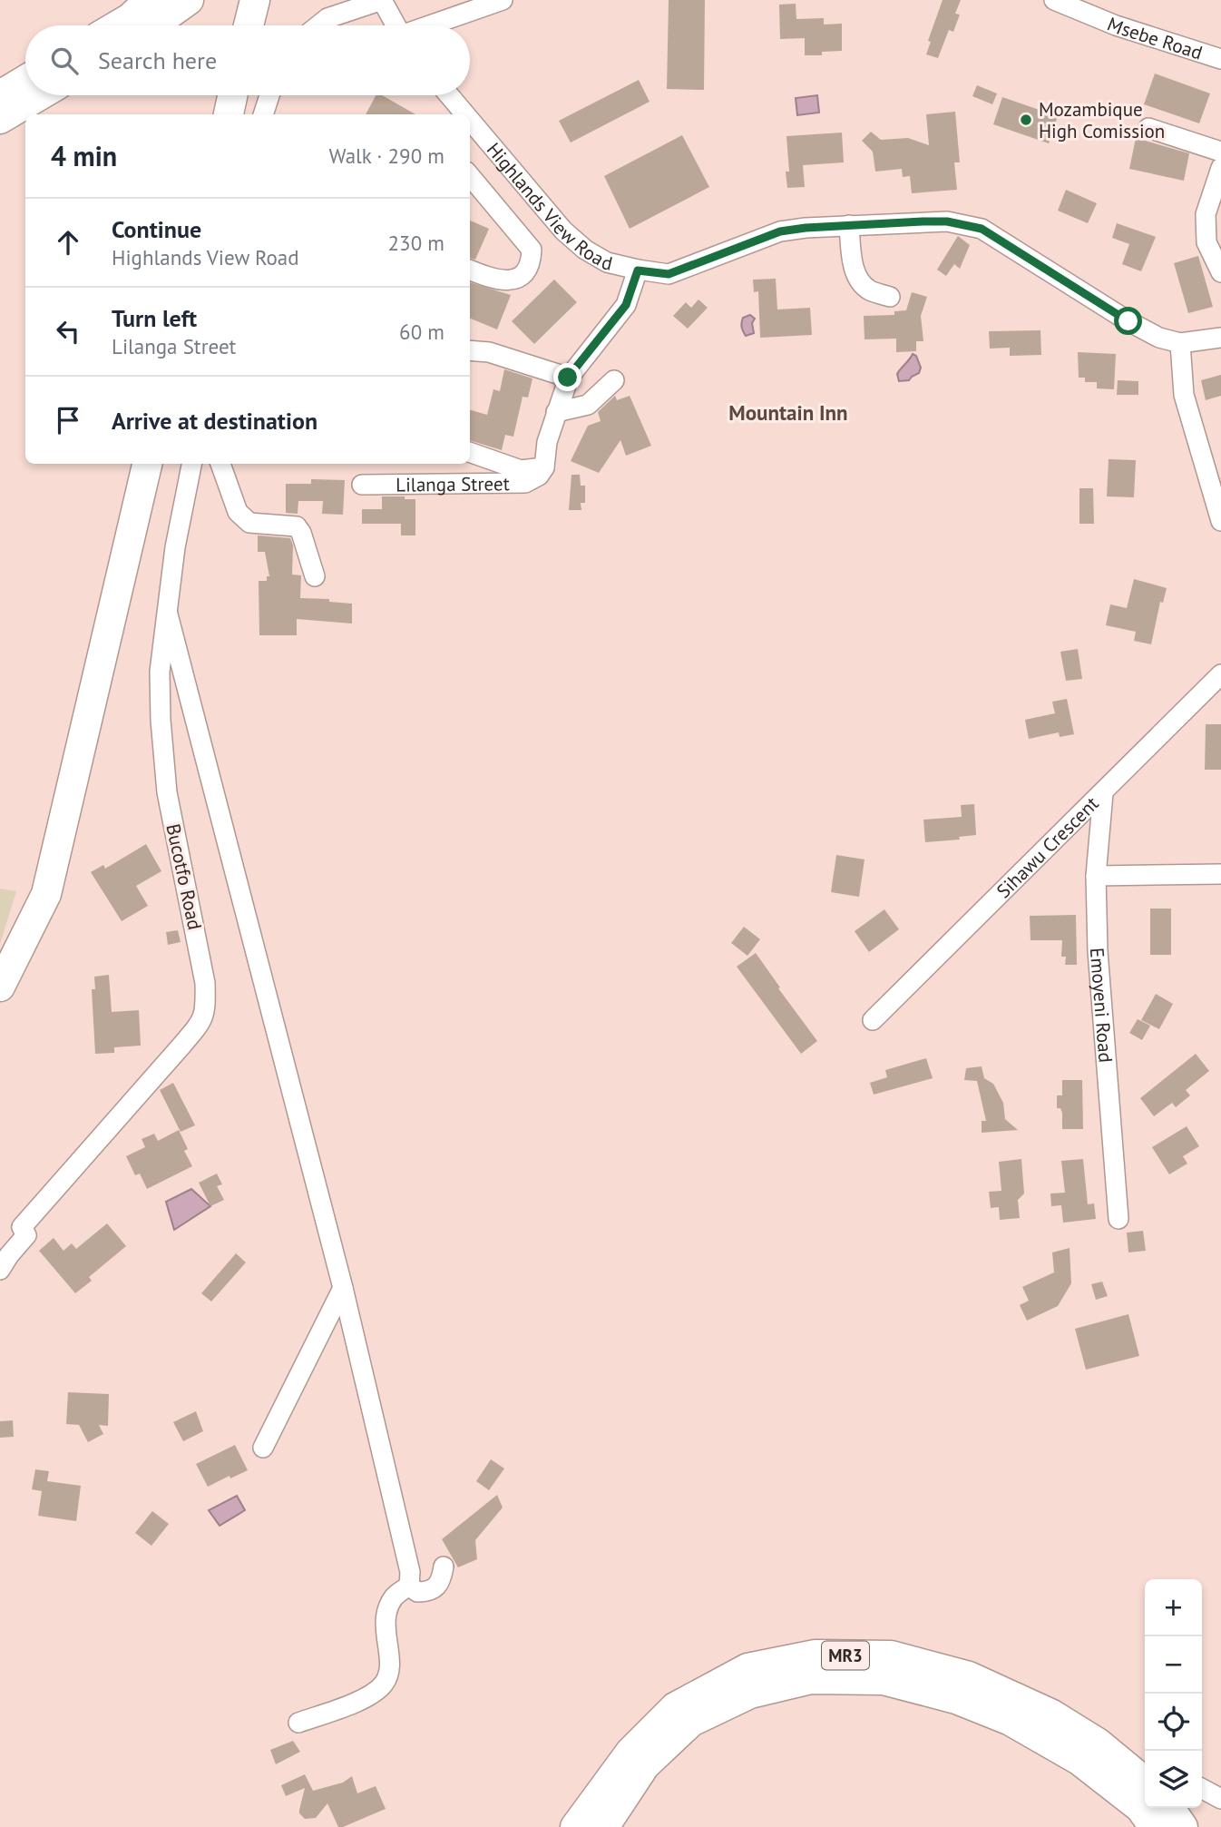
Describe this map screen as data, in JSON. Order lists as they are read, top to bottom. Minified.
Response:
{"streets":{"highway":["MR3"],"street":["Msebe Road","Highlands View Road","Lilanga Street","Sihawu Crescent","Bucotfo Road","Emoyeni Road"]},"crossings":[["Sihawu Crescent","Emoyeni Road"]],"districts":["Mountain Inn"],"places":["Mozambique High Comission"],"page":{"search":"Search here","heading":["4 min","Walk · 290 m"],"list":[["Continue","Highlands View Road","230 m"],["Turn left","Lilanga Street","60 m"],"Arrive at destination"],"map_buttons":["+","−"]}}
